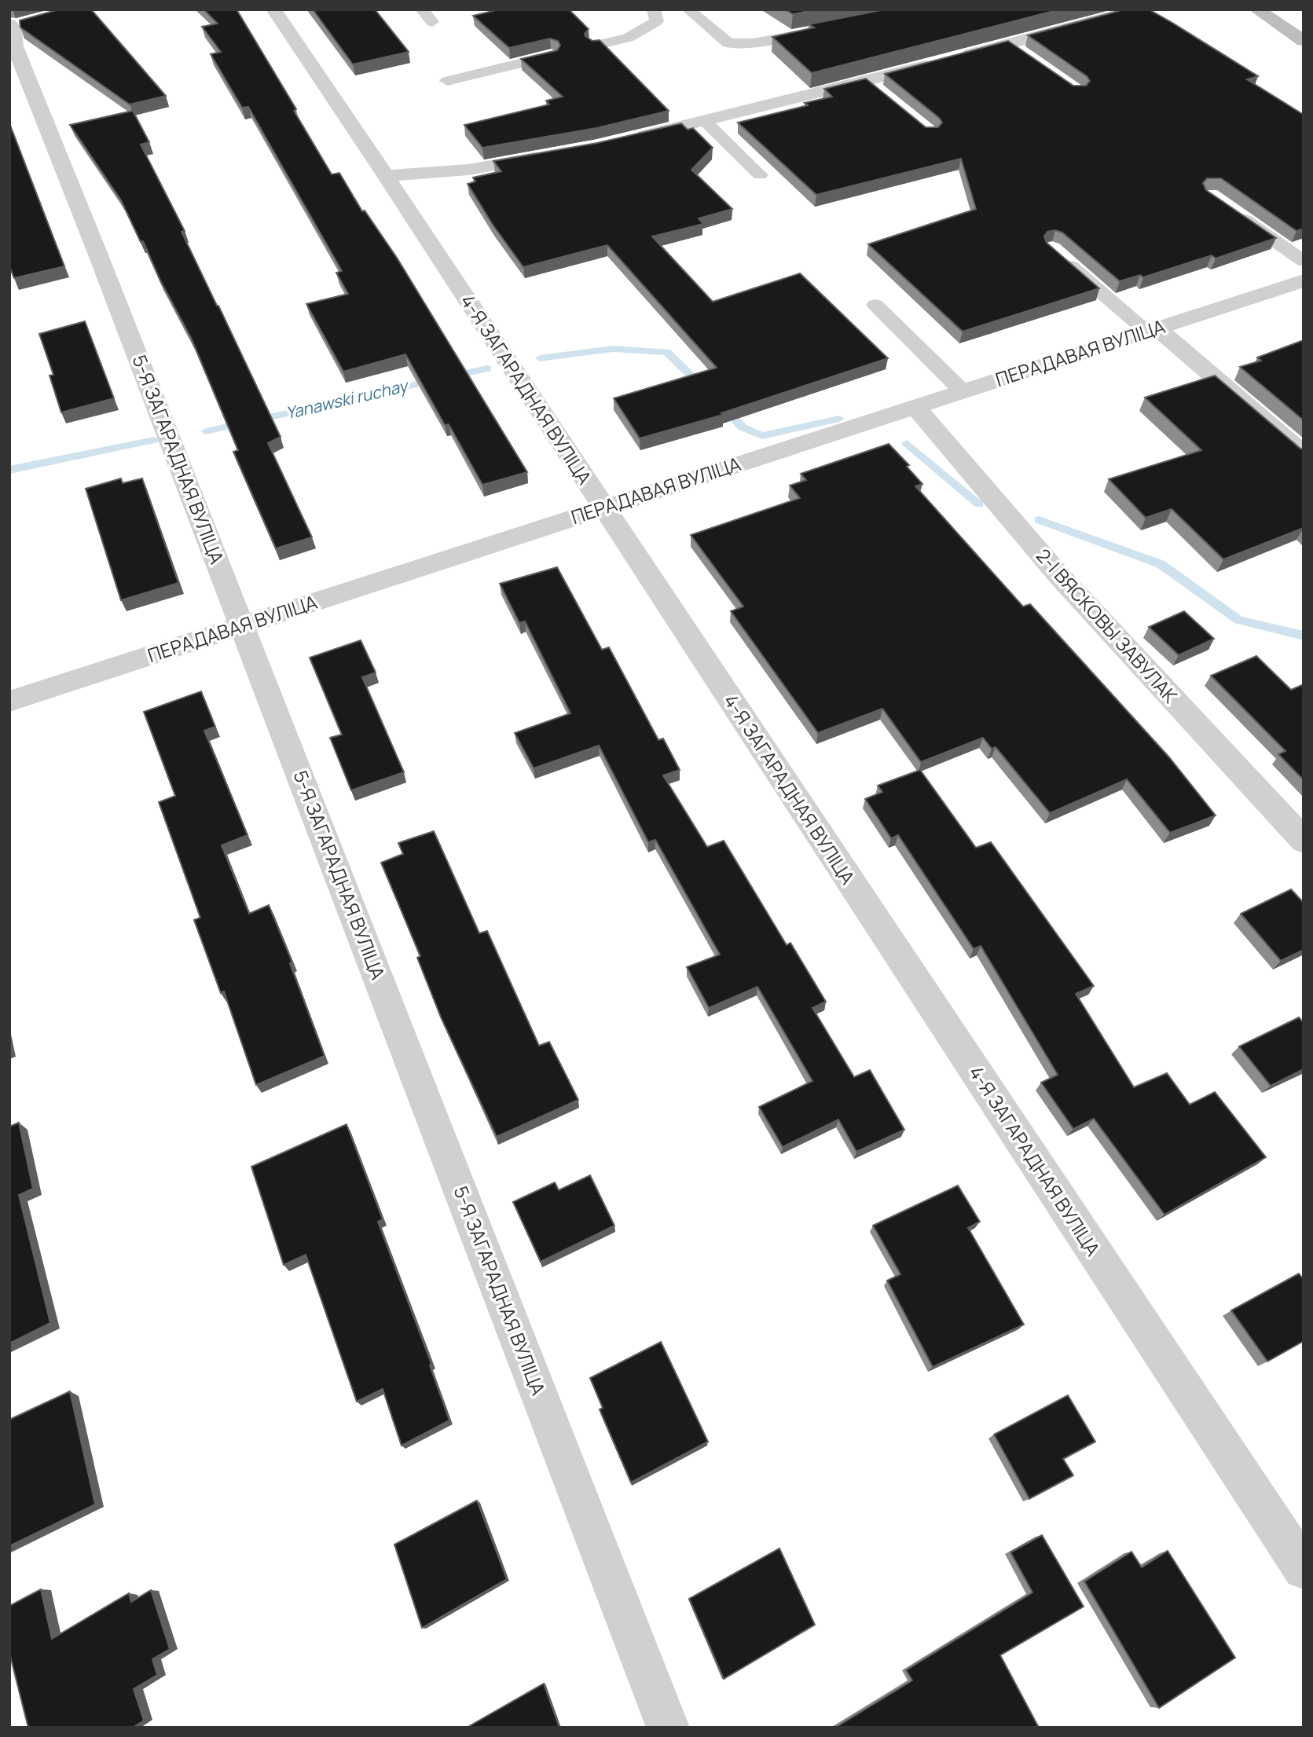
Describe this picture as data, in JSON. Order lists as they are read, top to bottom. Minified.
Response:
{"streets":{"street":["ПЕРАДАВАЯ ВУЛІЦА","4-Я ЗАГАРАДНАЯ ВУЛІЦА","5-Я ЗАГАРАДНАЯ ВУЛІЦА","2-І ВЯСКОВЫ ЗАВУЛАК"]},"crossings":[["ПЕРАДАВАЯ ВУЛІЦА","4-Я ЗАГАРАДНАЯ ВУЛІЦА"],["ПЕРАДАВАЯ ВУЛІЦА","5-Я ЗАГАРАДНАЯ ВУЛІЦА"],["ПЕРАДАВАЯ ВУЛІЦА","2-І ВЯСКОВЫ ЗАВУЛАК"]],"water":["Yanawski ruchay"]}
